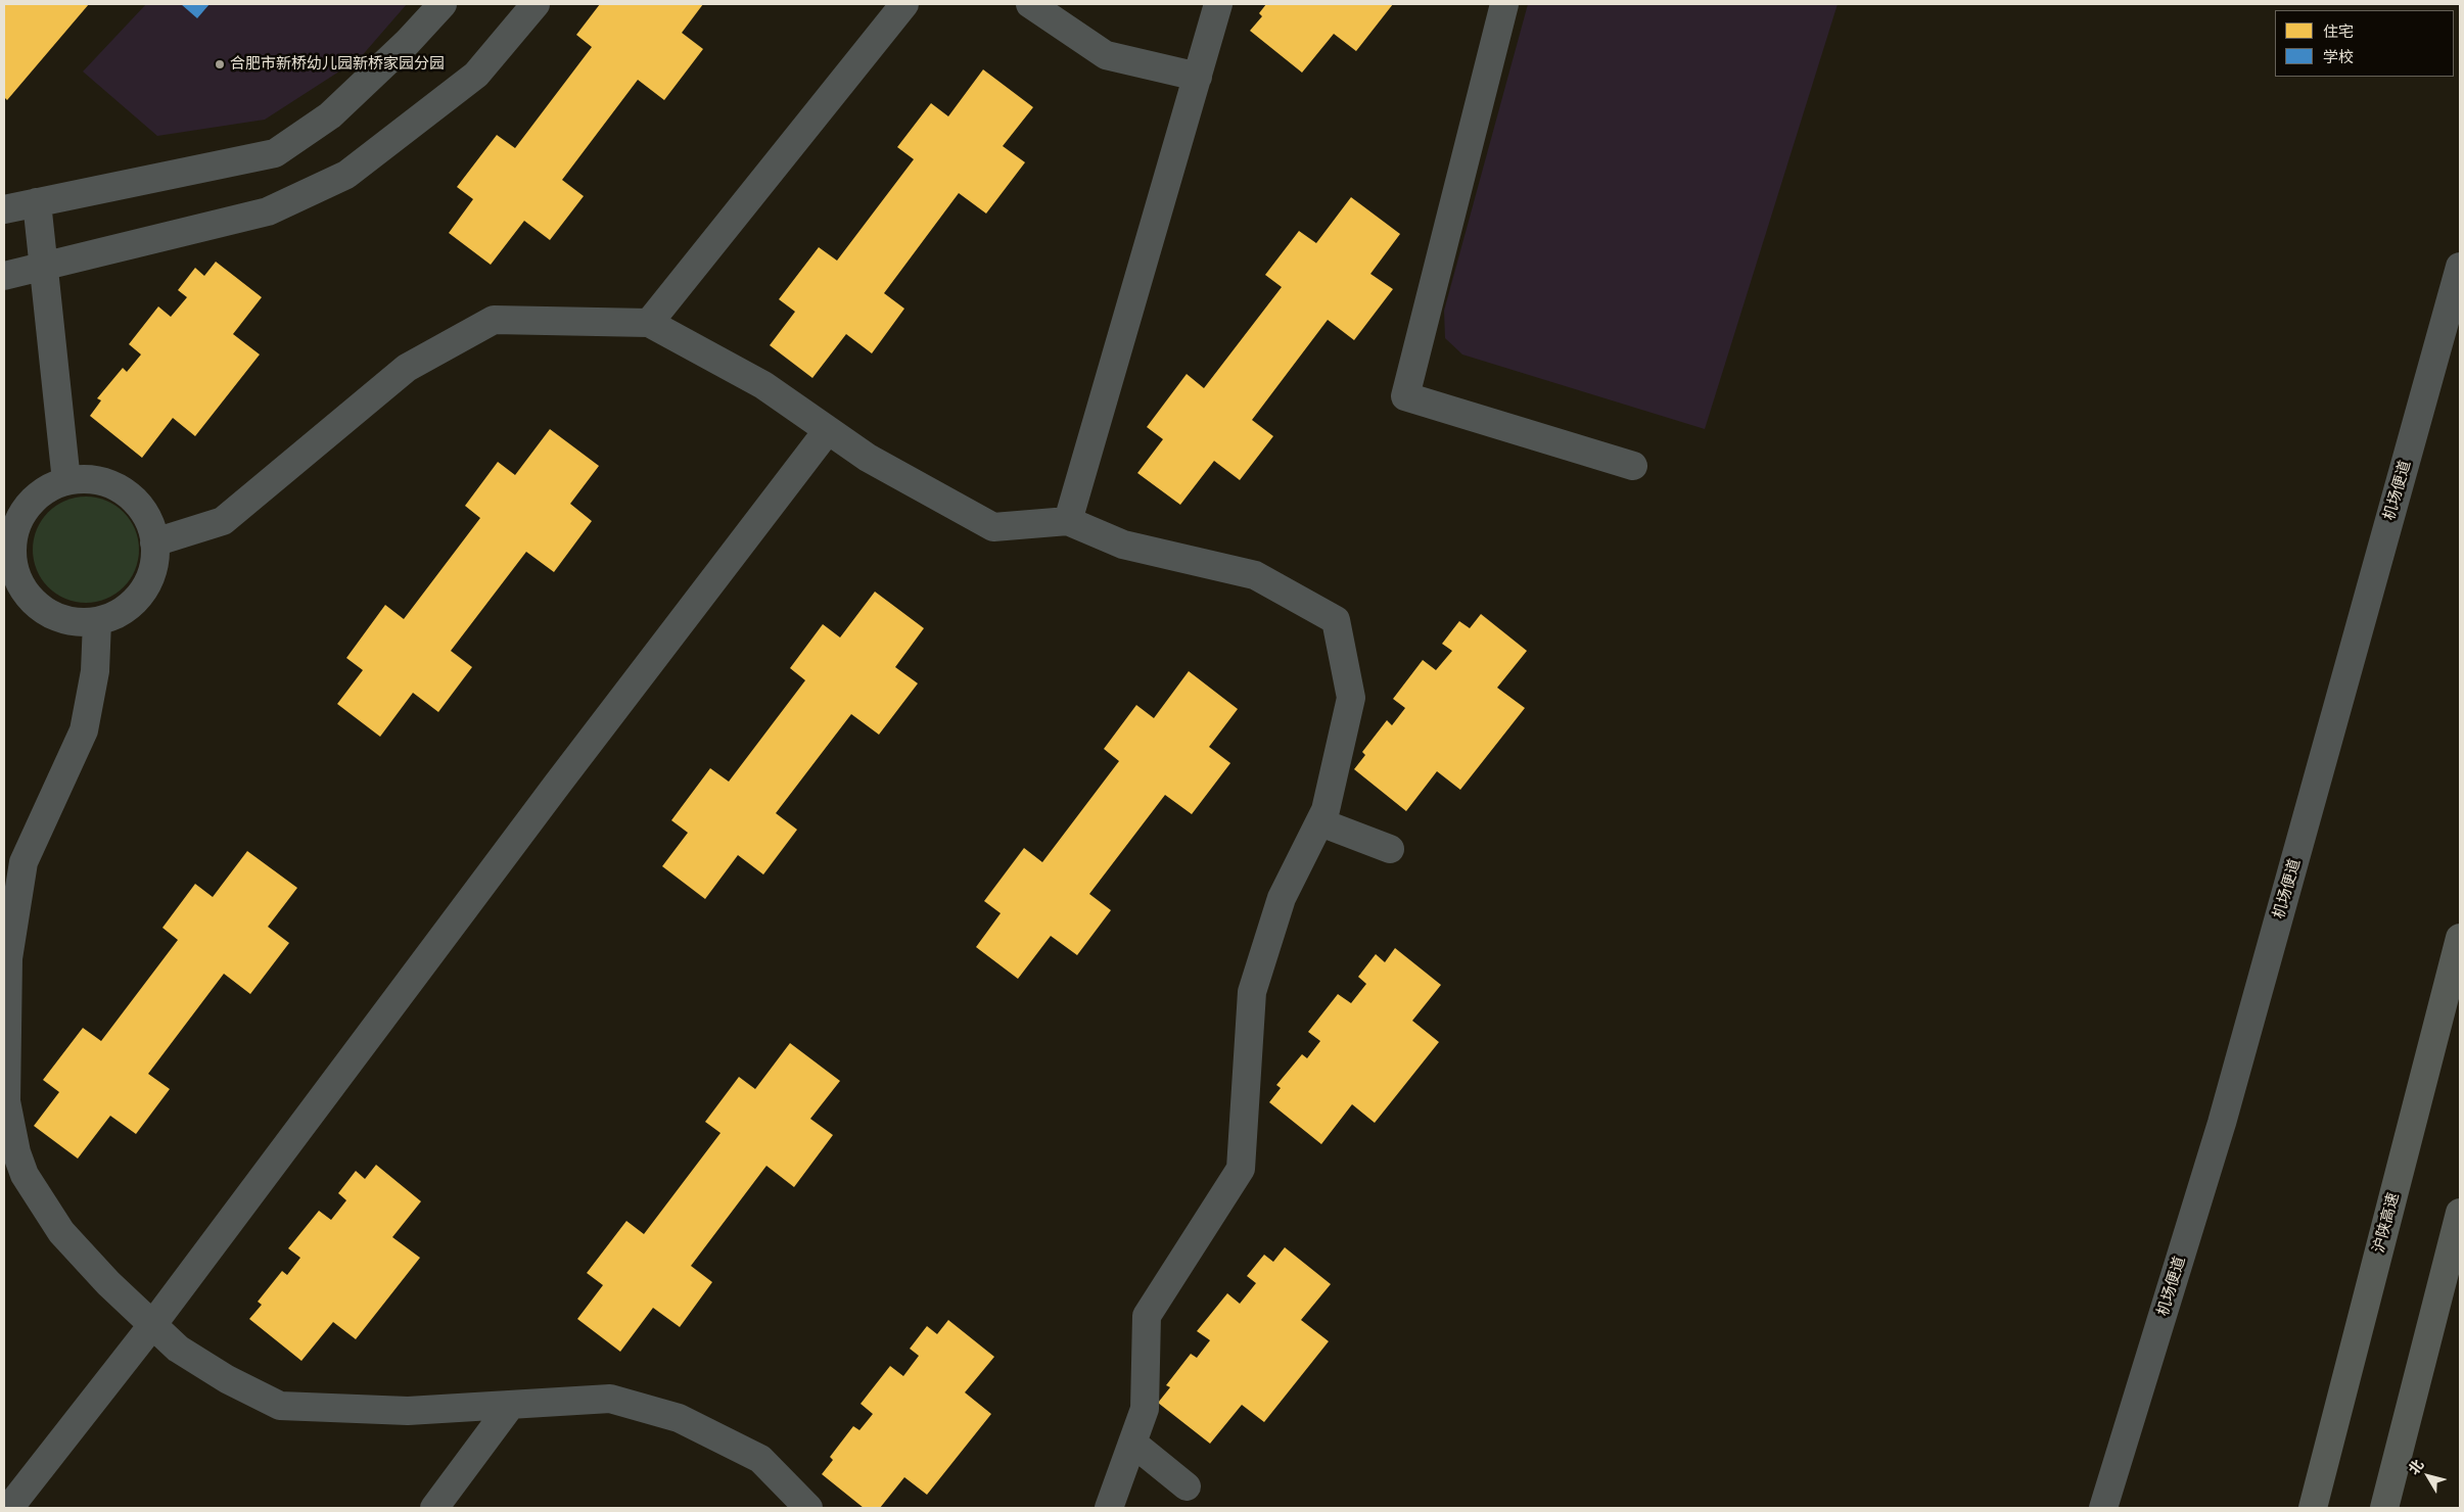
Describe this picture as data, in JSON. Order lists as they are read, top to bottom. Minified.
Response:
{"streets":{"highway":["沪陕高速"],"street":["机场便道"]},"places":["合肥市新桥幼儿园新桥家园分园"],"legend":["住宅","学校"],"north":"top left"}
